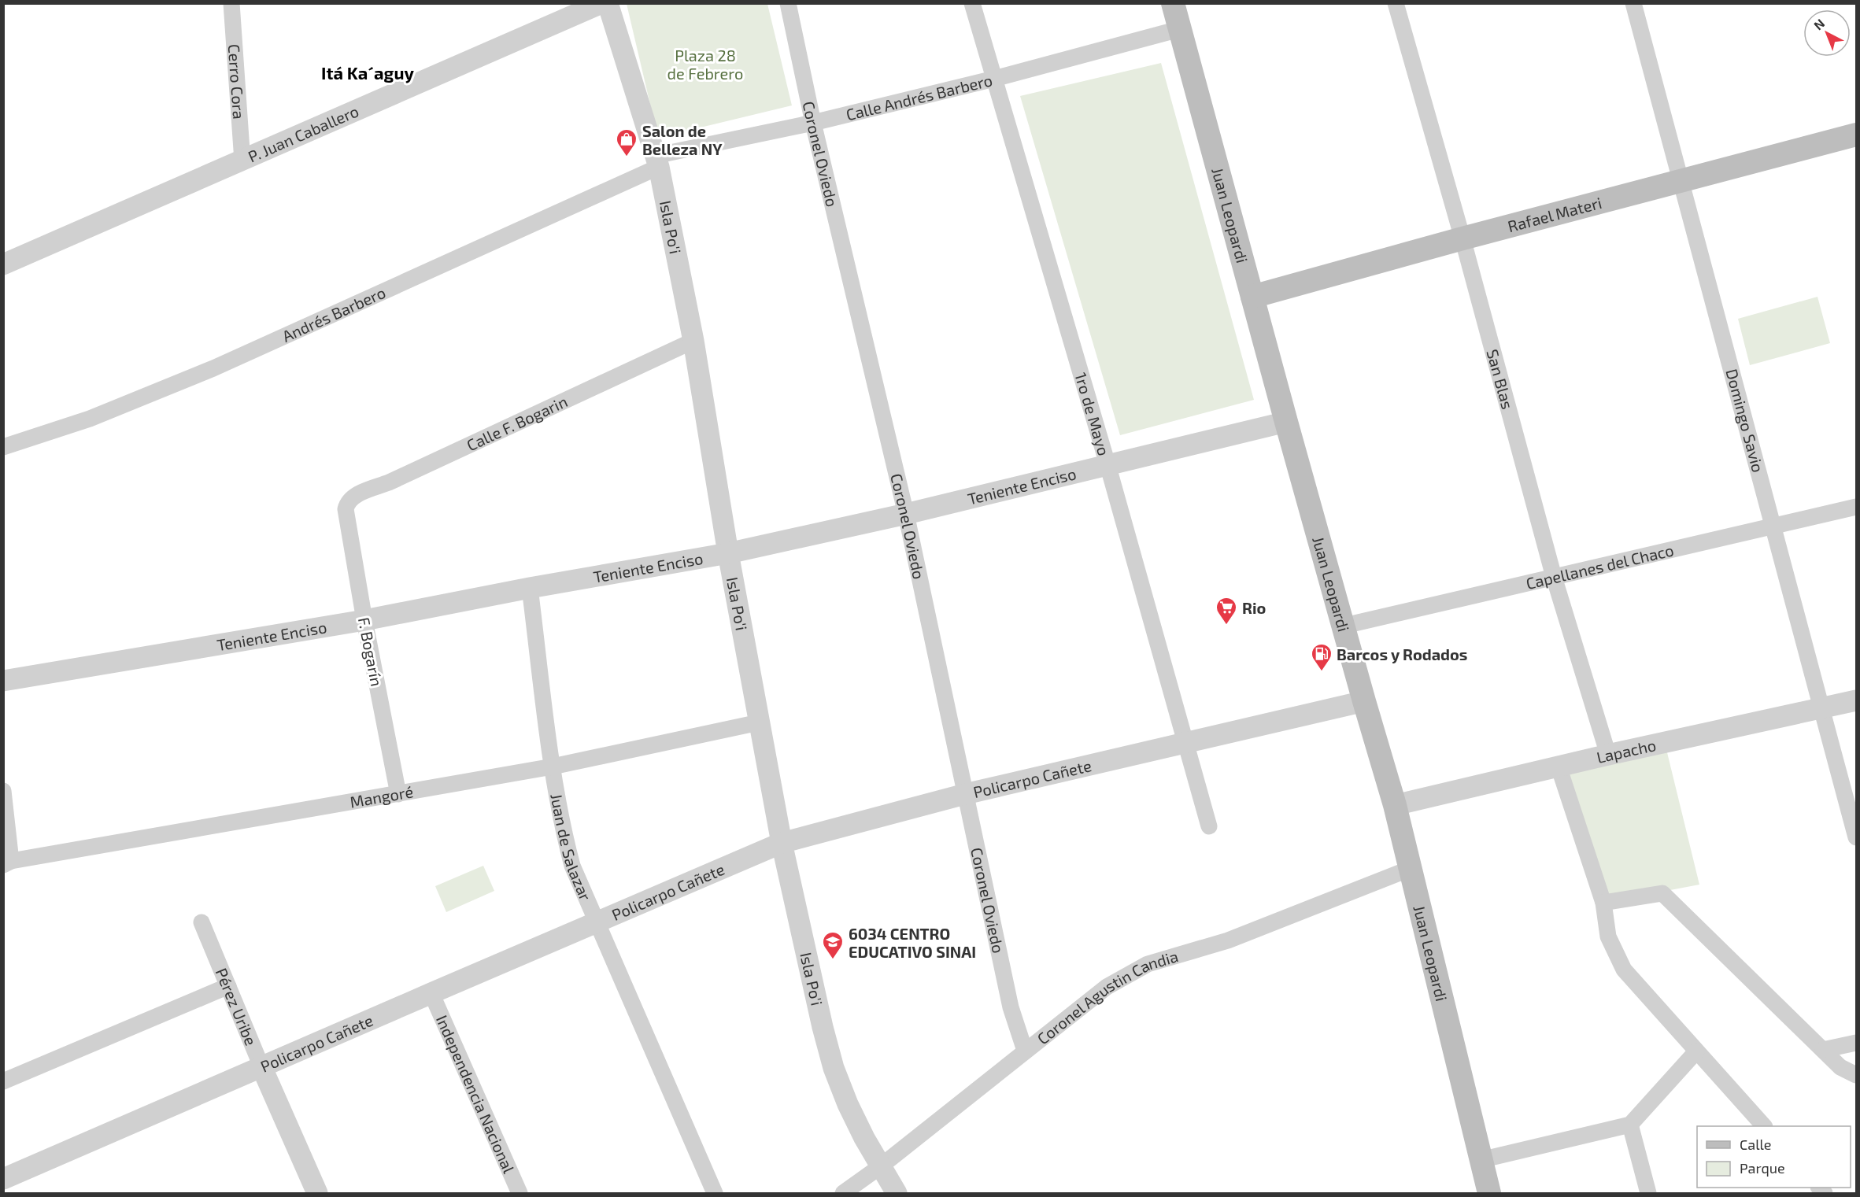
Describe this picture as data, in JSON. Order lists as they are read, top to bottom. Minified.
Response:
{"streets":{"main road":["Rafael Materi","Juan Leopardi"],"street":["Cerro Cora","Calle Andrés Barbero","P. Juan Caballero","Coronel Oviedo","Isla Po'i","Andrés Barbero","San Blas","1ro de Mayo","Domingo Savio","Calle F. Bogarin","Teniente Enciso","Capellanes del Chaco","F. Bogarín","Lapacho","Policarpo Cañete","Mangoré","Juan de Salazar","Coronel Agustin Candia","Pérez Uribe","Independencia Nacional"]},"crossings":[["Cerro Cora","P. Juan Caballero"],["Calle Andrés Barbero","Coronel Oviedo"],["Calle Andrés Barbero","Juan Leopardi"],["Calle Andrés Barbero","Isla Po'i"],["Calle Andrés Barbero","Andrés Barbero"],["Calle Andrés Barbero","1ro de Mayo"],["Coronel Oviedo","Teniente Enciso"],["Coronel Oviedo","Policarpo Cañete"],["Coronel Oviedo","Coronel Agustin Candia"],["Rafael Materi","Juan Leopardi"],["Rafael Materi","San Blas"],["Rafael Materi","Domingo Savio"],["Juan Leopardi","Teniente Enciso"],["Juan Leopardi","Capellanes del Chaco"],["Juan Leopardi","Lapacho"],["Juan Leopardi","Policarpo Cañete"],["Juan Leopardi","Coronel Agustin Candia"],["Isla Po'i","Andrés Barbero"],["Isla Po'i","Calle F. Bogarin"],["Isla Po'i","Teniente Enciso"],["Isla Po'i","Policarpo Cañete"],["Isla Po'i","Mangoré"],["Isla Po'i","Coronel Agustin Candia"],["San Blas","Capellanes del Chaco"],["San Blas","Lapacho"],["1ro de Mayo","Teniente Enciso"],["1ro de Mayo","Policarpo Cañete"],["Domingo Savio","Capellanes del Chaco"],["Domingo Savio","Lapacho"],["Calle F. Bogarin","F. Bogarín"],["Teniente Enciso","F. Bogarín"],["Teniente Enciso","Juan de Salazar"],["F. Bogarín","Mangoré"],["Policarpo Cañete","Juan de Salazar"],["Policarpo Cañete","Pérez Uribe"],["Policarpo Cañete","Independencia Nacional"],["Mangoré","Juan de Salazar"]],"districts":["Itá Ka´aguy"],"parks":["Plaza 28 de Febrero"],"places":{"shop":["Salon de Belleza NY"],"supermarket":["Rio"],"fuel station":["Barcos y Rodados"],"school or university":["6034 CENTRO EDUCATIVO SINAI"]},"legend":["Calle","Parque"],"north":"top left"}
